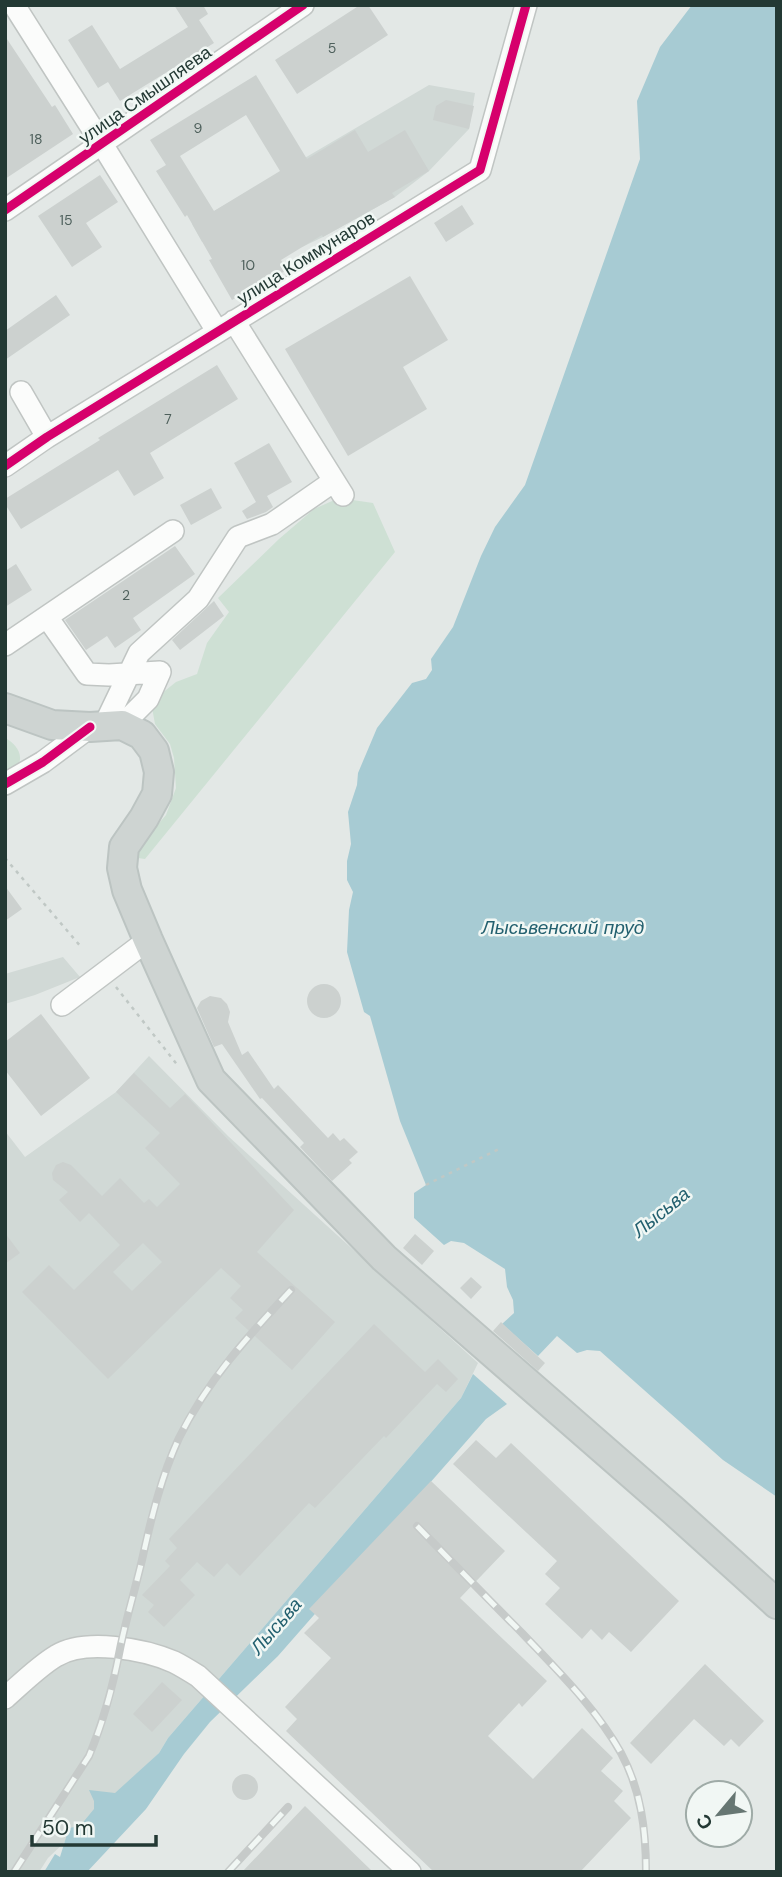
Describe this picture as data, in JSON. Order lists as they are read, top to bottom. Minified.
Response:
{"streets":{"street":["улица Смышляева","улица Коммунаров"]},"water":["Лысьвенский пруд","Лысьва"],"house_numbers":["5","9","18","15","10","7","2"],"scale_bar":"50 m","north":"bottom left"}
